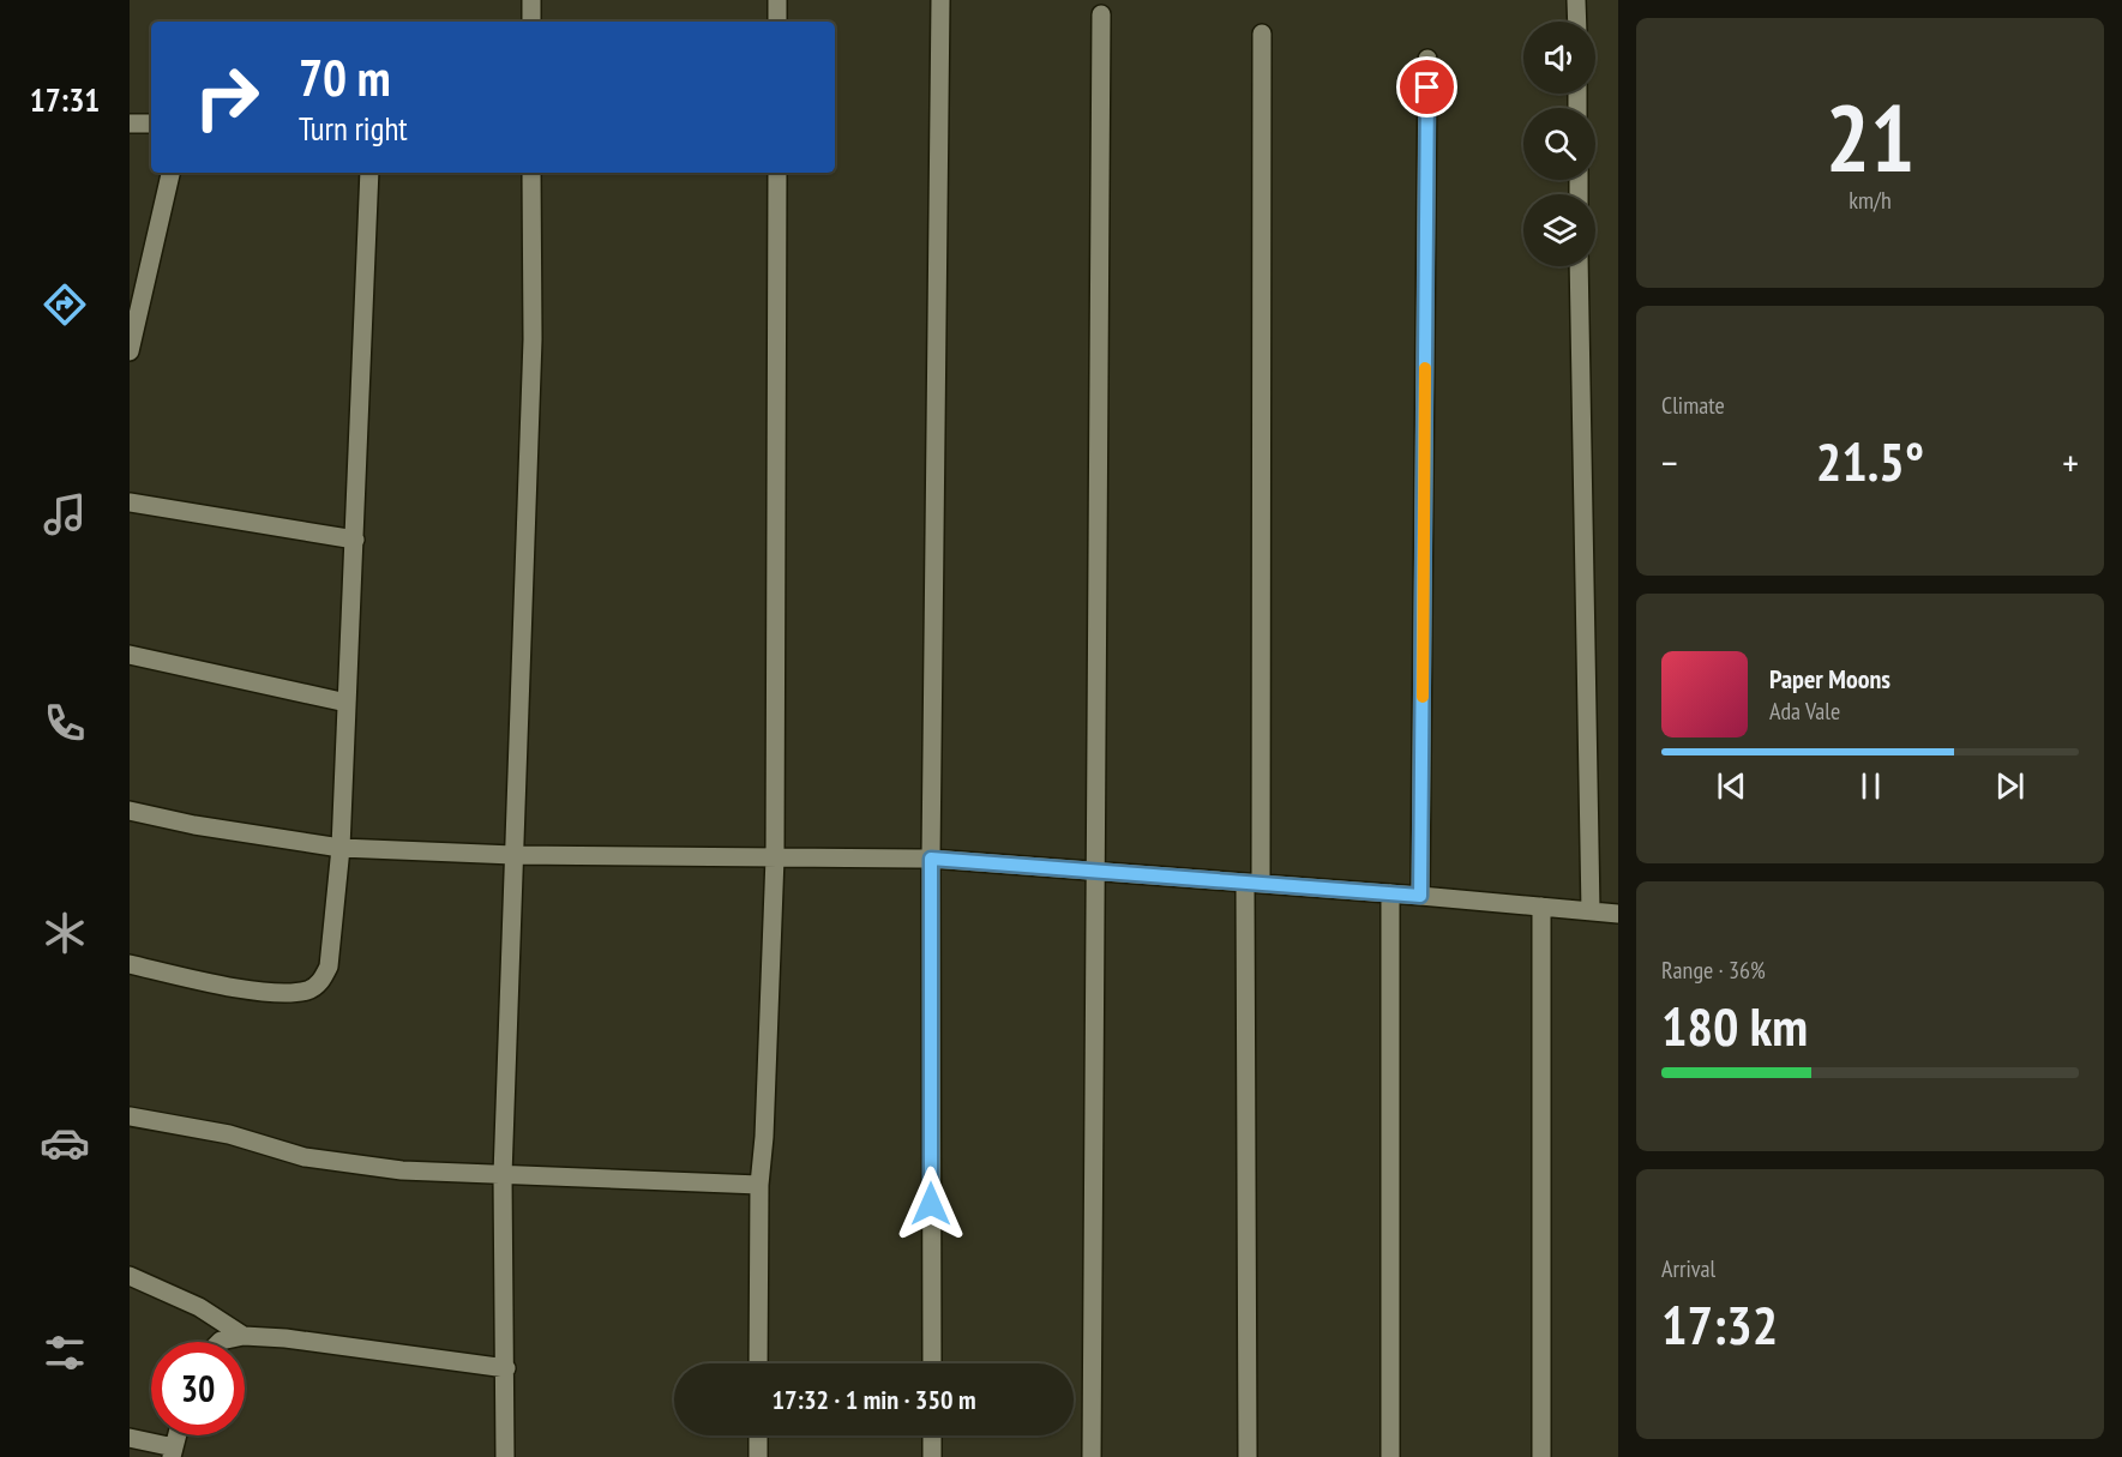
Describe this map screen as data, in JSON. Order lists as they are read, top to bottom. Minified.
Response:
{"page":{"tabs":"17:31","tile":[["21","km/h"],"Climate",["Range · 36%","180 km"],["Arrival","17:32"]],"turn":["70 m","Turn right"],"heat":["−","21.5°","+"],"song":["Paper Moons","Ada Vale"],"limit":"30","trip":"17:32 · 1 min · 350 m"}}
